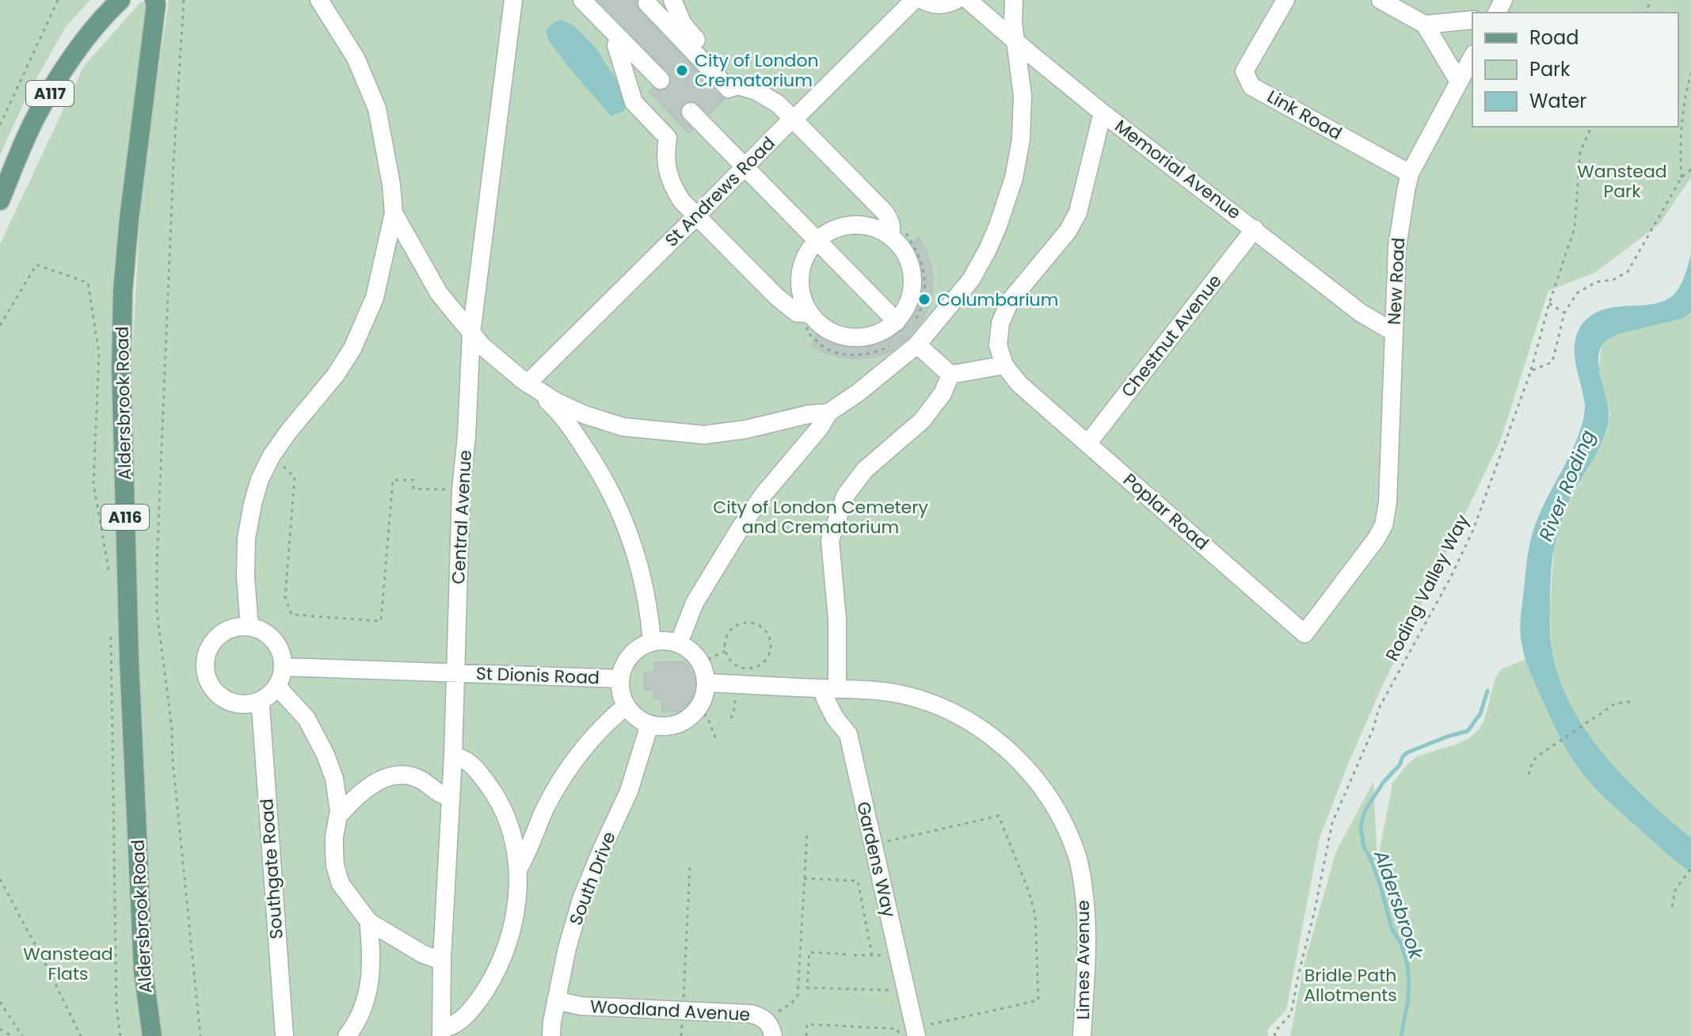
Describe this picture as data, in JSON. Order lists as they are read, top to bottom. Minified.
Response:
{"streets":{"main road":["A117","Aldersbrook Road","A116"],"lane":["Link Road","Memorial Avenue","St Andrews Road","New Road","Chestnut Avenue","Poplar Road","Central Avenue","St Dionis Road","Gardens Way","Southgate Road","South Drive","Limes Avenue","Woodland Avenue"],"path":["Roding Valley Way"]},"crossings":[["Link Road","New Road"],["Memorial Avenue","New Road"],["Memorial Avenue","Chestnut Avenue"],["New Road","Poplar Road"],["Chestnut Avenue","Poplar Road"],["Central Avenue","St Dionis Road"],["St Dionis Road","Southgate Road"],["St Dionis Road","South Drive"],["Gardens Way","Limes Avenue"],["South Drive","Woodland Avenue"]],"water":["River Roding","Aldersbrook"],"parks":["Wanstead Park","City of London Cemetery and Crematorium","Wanstead Flats","Bridle Path Allotments"],"places":["City of London Crematorium","Columbarium"],"legend":["Road","Park","Water"]}
